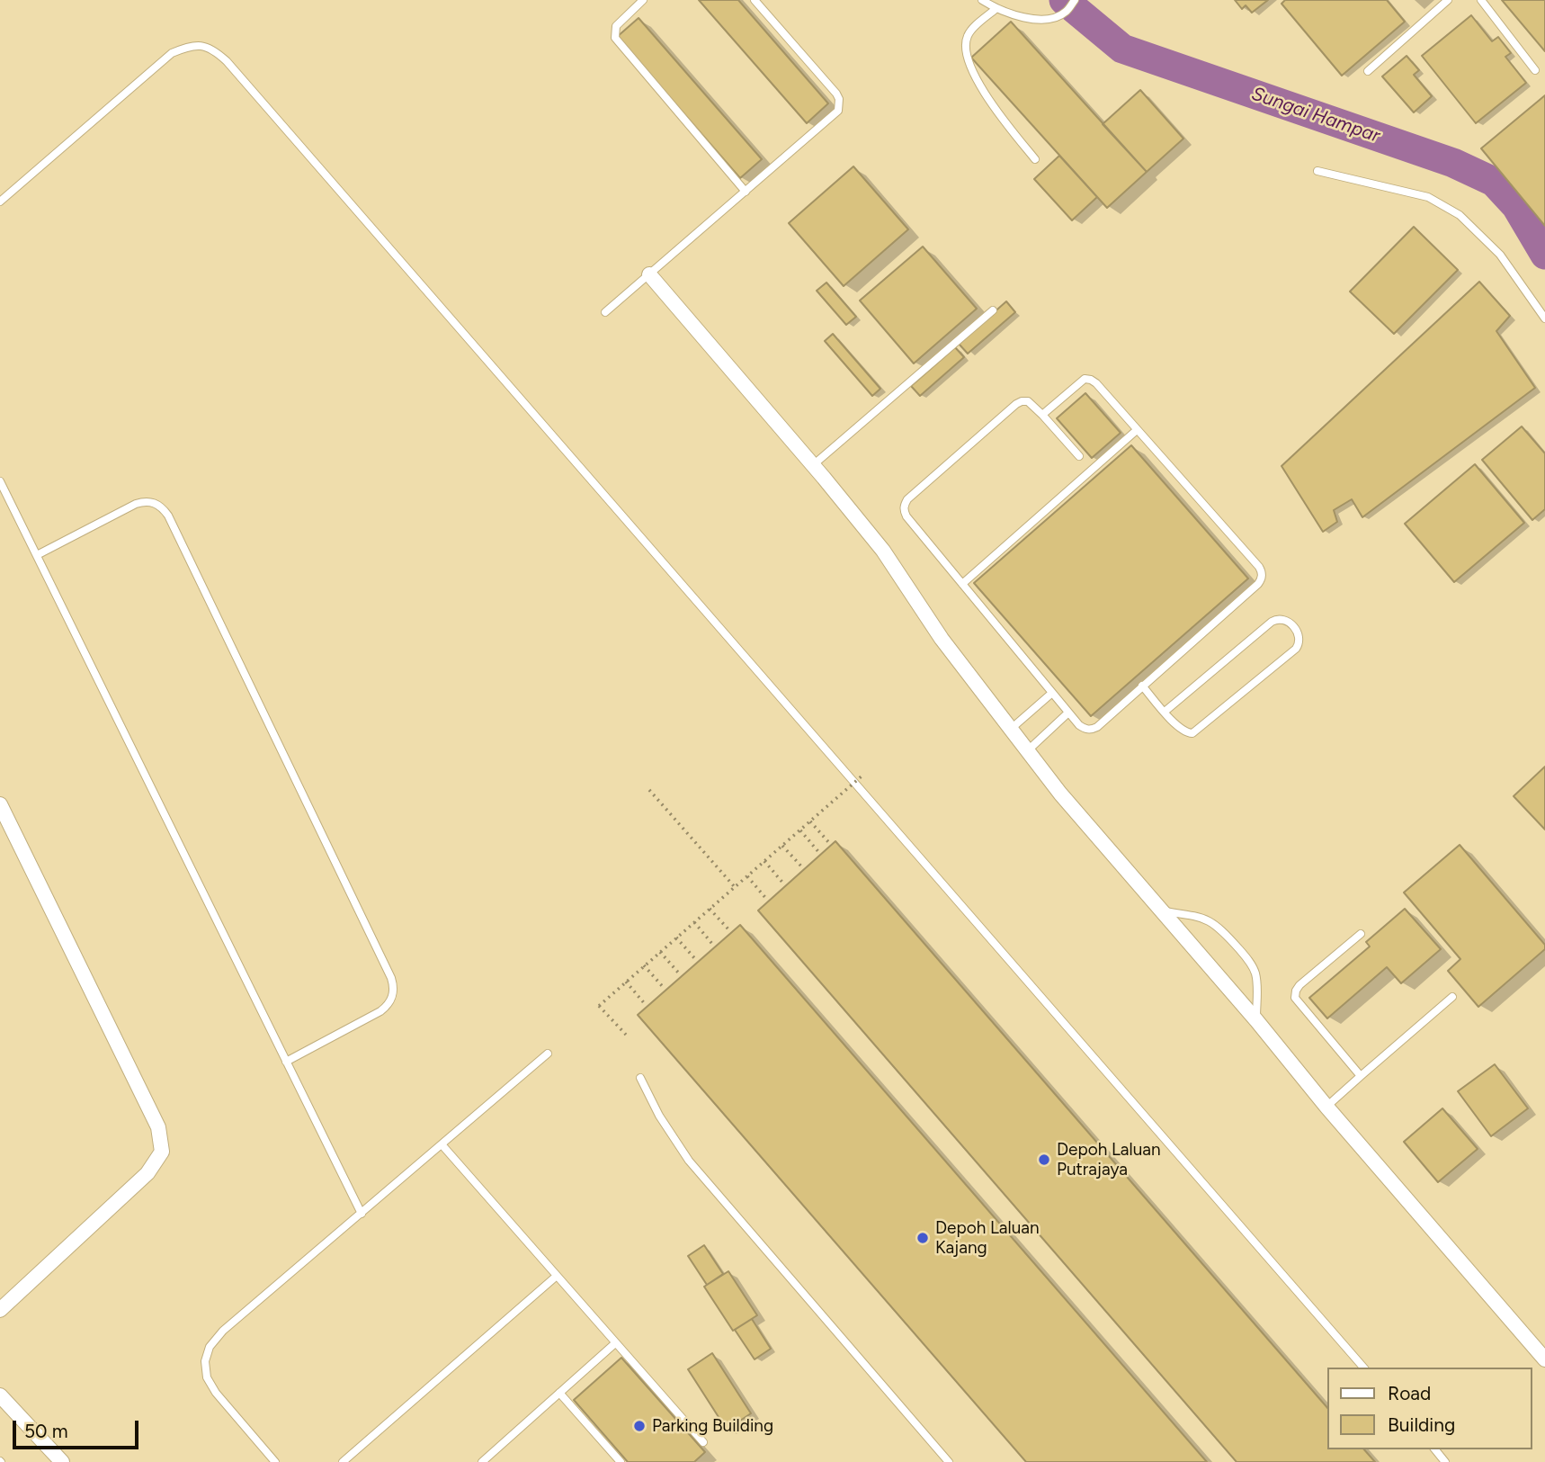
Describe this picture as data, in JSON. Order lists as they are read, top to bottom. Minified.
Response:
{"water":["Sungai Hampar"],"places":["Depoh Laluan Putrajaya","Depoh Laluan Kajang","Parking Building"],"legend":["Road","Building"],"scale_bar":"50 m"}
